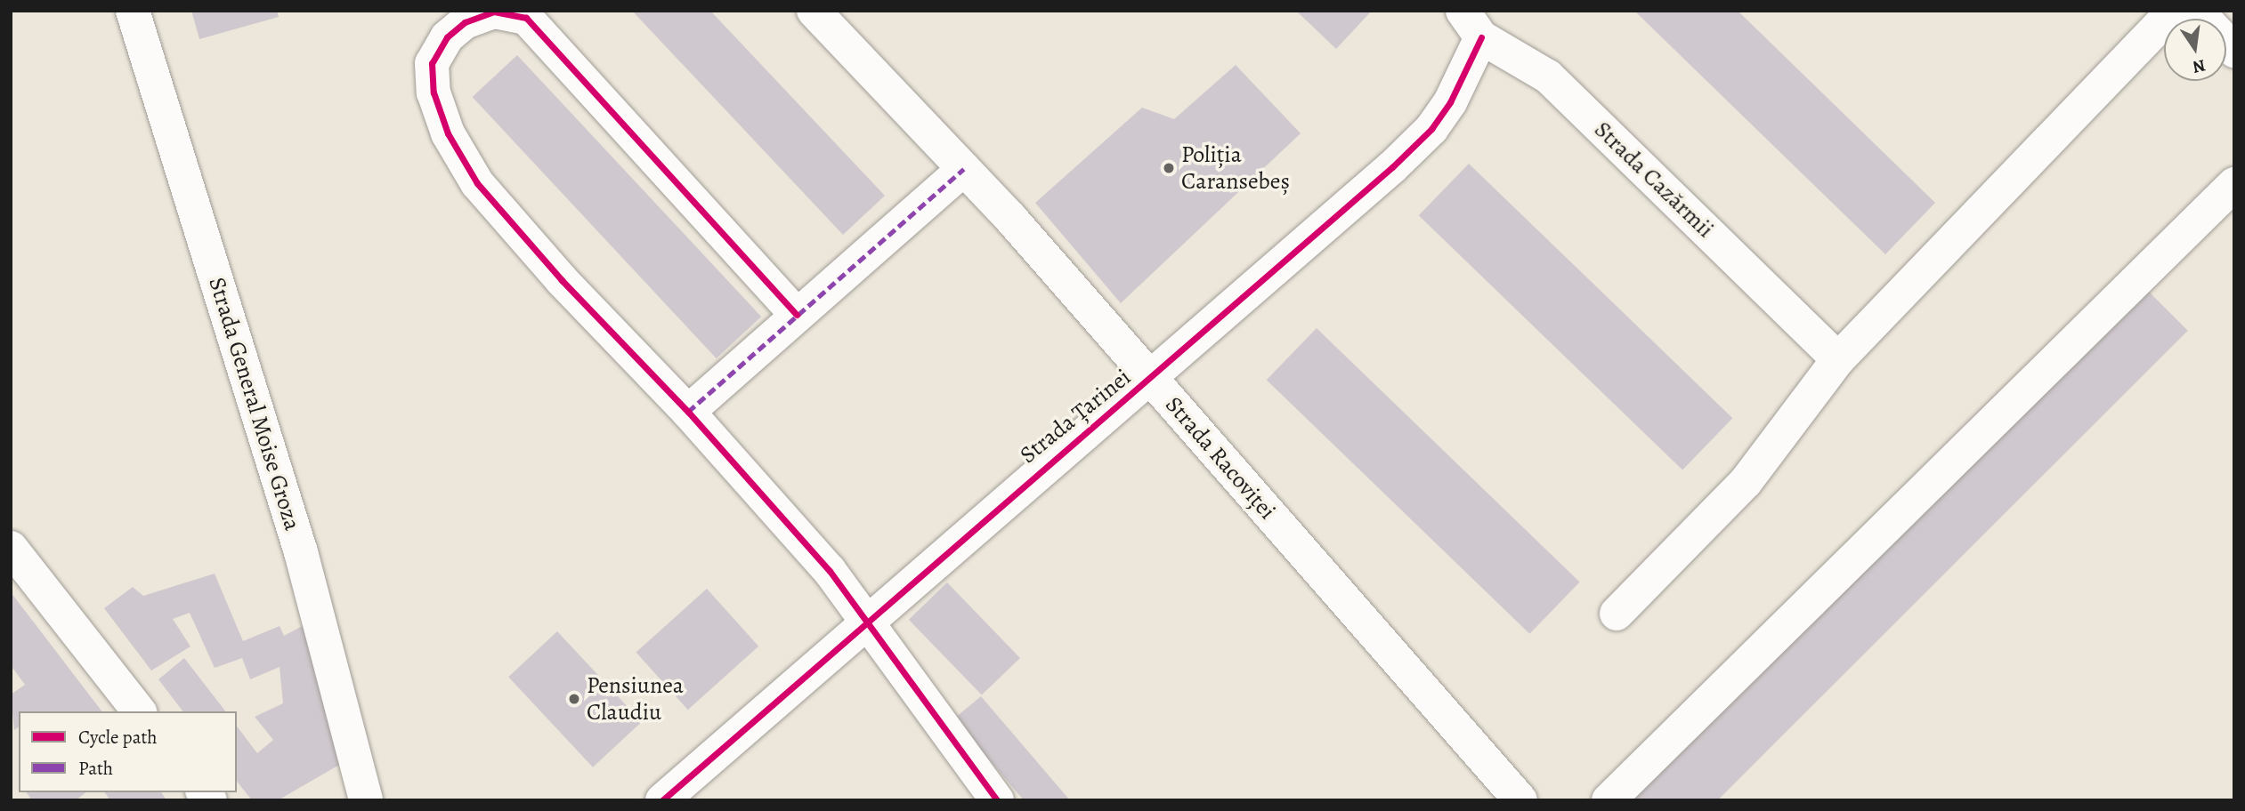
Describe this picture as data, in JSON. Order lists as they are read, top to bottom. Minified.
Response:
{"streets":{"street":["Strada Cazărmii","Strada General Moise Groza","Strada Țarinei","Strada Racoviței"]},"crossings":[["Strada Cazărmii","Strada Țarinei"],["Strada Țarinei","Strada Racoviței"]],"places":["Poliția Caransebeș","Pensiunea Claudiu"],"legend":["Cycle path","Path"],"north":"bottom"}
